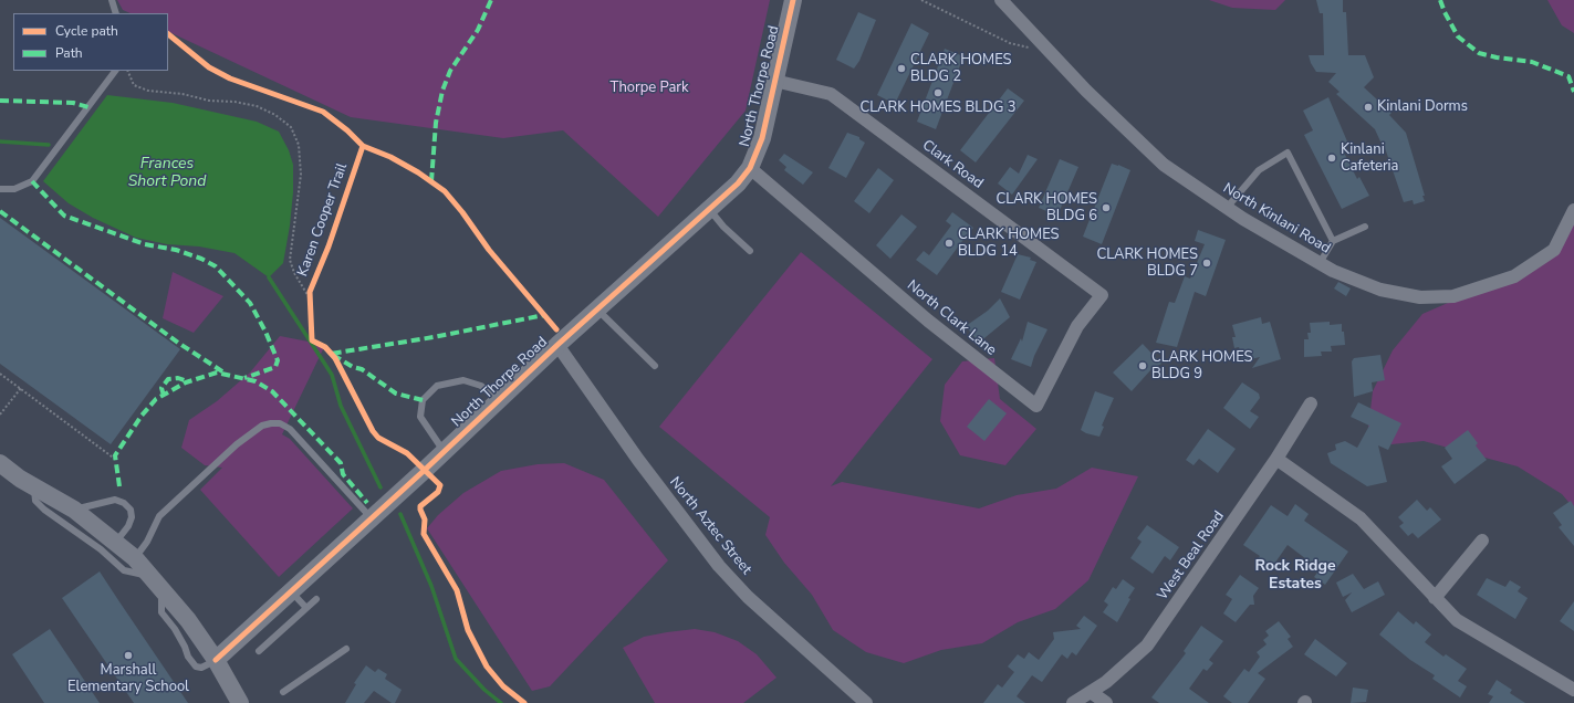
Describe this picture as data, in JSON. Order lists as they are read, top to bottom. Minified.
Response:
{"streets":{"street":["North Thorpe Road","Clark Road","North Kinlani Road","North Clark Lane","North Aztec Street","West Beal Road"],"cycle path":["Karen Cooper Trail"]},"crossings":[["North Thorpe Road","Clark Road"],["North Thorpe Road","North Clark Lane"],["North Thorpe Road","North Aztec Street"],["Clark Road","North Clark Lane"]],"districts":["Rock Ridge Estates"],"water":["Frances Short Pond"],"parks":["Thorpe Park"],"places":["CLARK HOMES BLDG 2","CLARK HOMES BLDG 3","Kinlani Dorms","Kinlani Cafeteria","CLARK HOMES BLDG 6","CLARK HOMES BLDG 14","CLARK HOMES BLDG 7","CLARK HOMES BLDG 9","Marshall Elementary School"],"legend":["Cycle path","Path"]}
